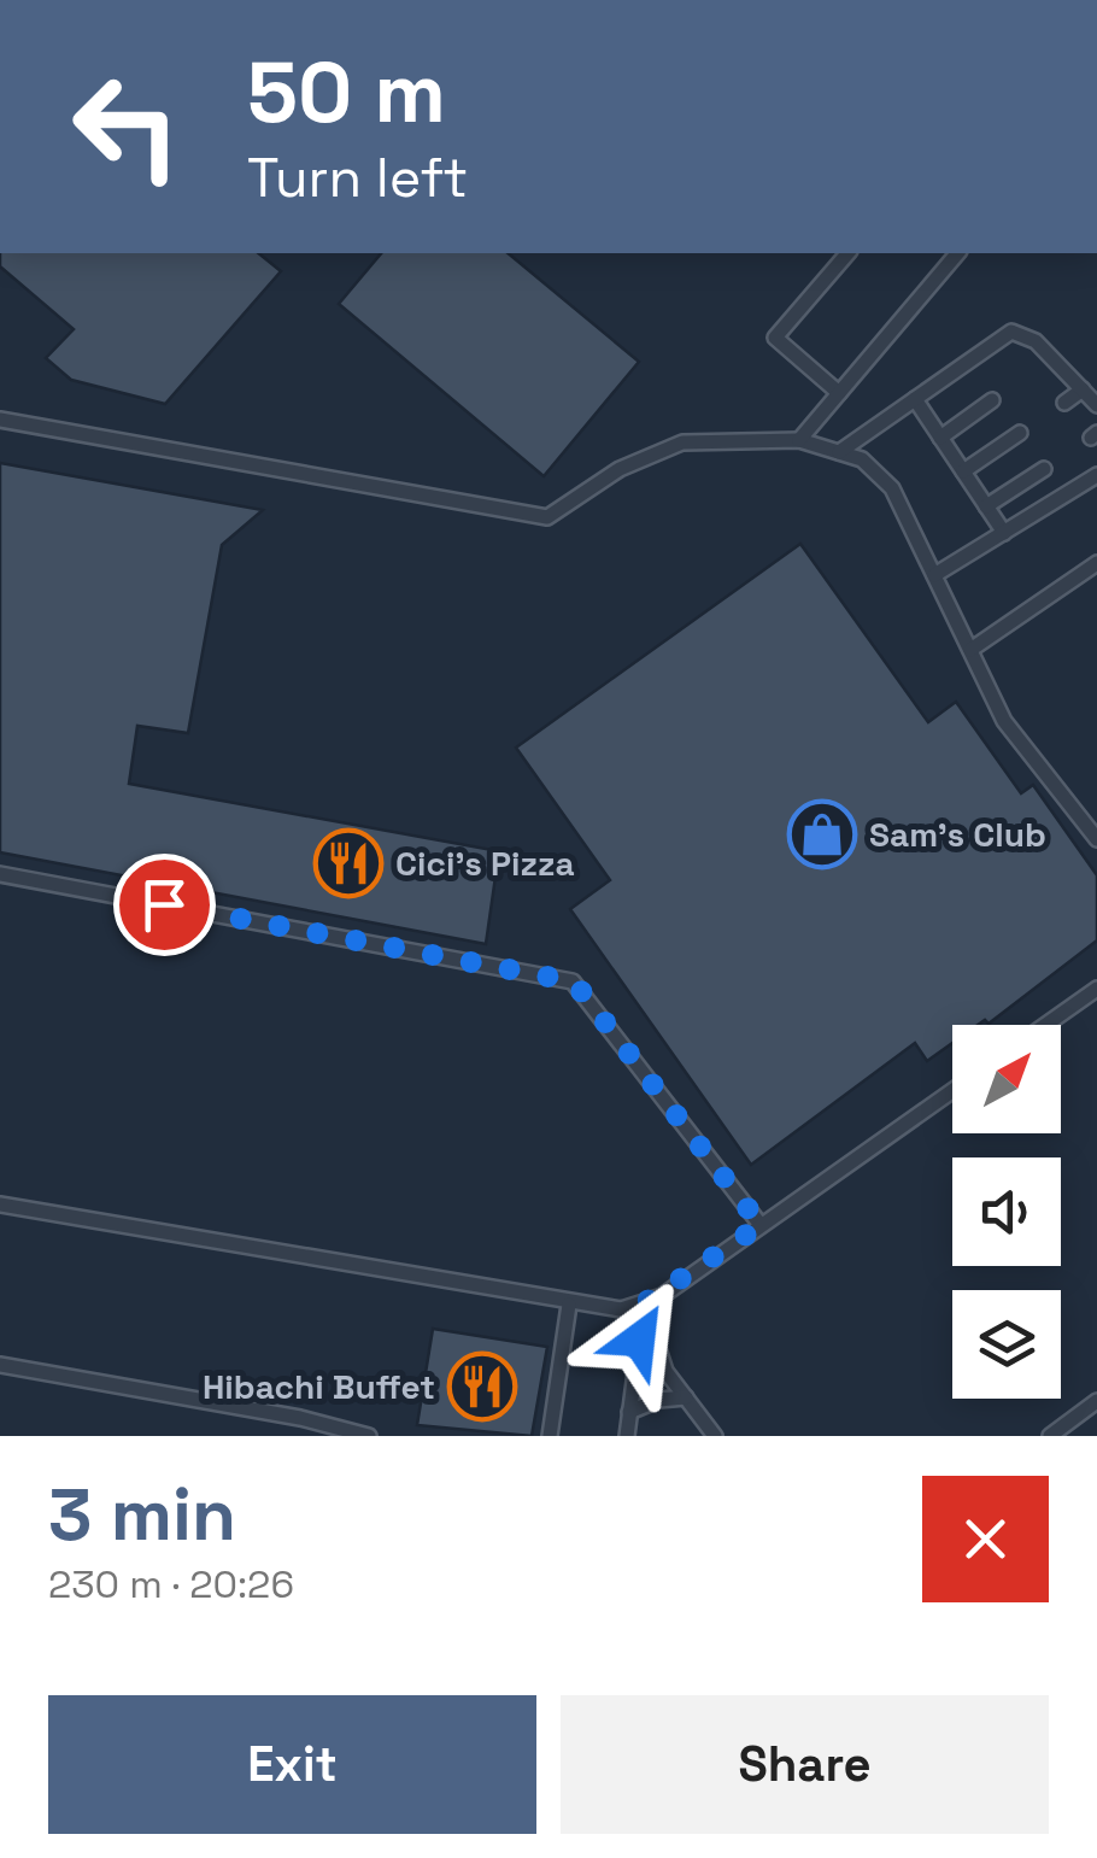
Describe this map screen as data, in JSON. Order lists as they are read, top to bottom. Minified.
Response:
{"places":{"shop":["Sam's Club"],"restaurant":["Cici's Pizza","Hibachi Buffet"]},"north":"top right","page":{"turn":["50 m","Turn left"],"heading":["3 min","230 m · 20:26"],"buttons":["Exit","Share"]}}
